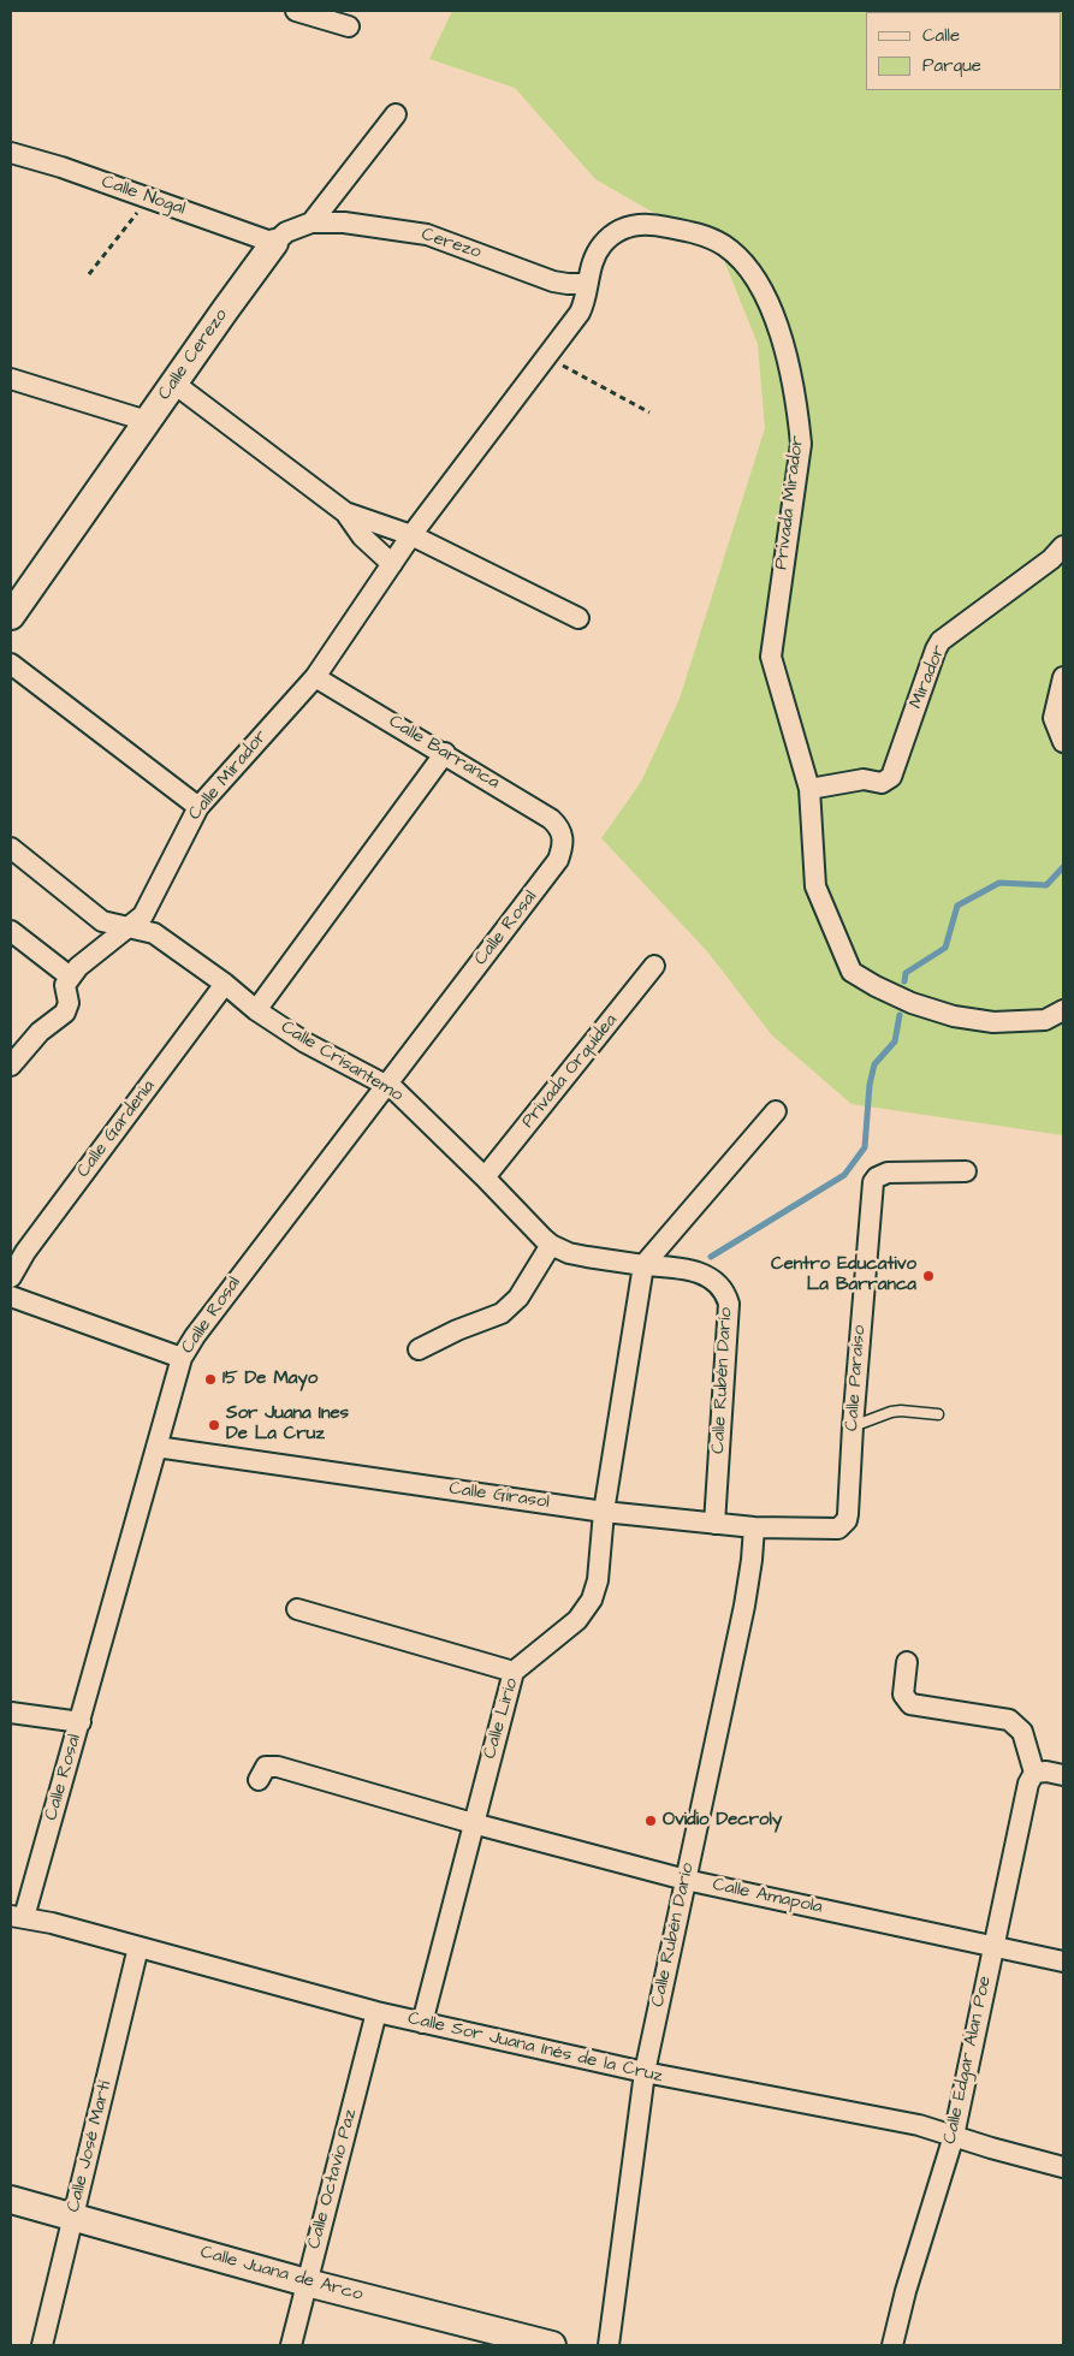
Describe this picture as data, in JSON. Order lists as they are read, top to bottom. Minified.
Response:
{"streets":{"street":["Calle Nogal","Cerezo","Calle Cerezo","Privada Mirador","Mirador","Calle Barranca","Calle Mirador","Calle Rosal","Calle Crisantemo","Privada Orquídea","Calle Gardenia","Calle Paraíso","Calle Rubén Darío","Calle Girasol","Calle Lirio","Calle Amapola","Calle Sor Juana Inés de la Cruz","Calle Edgar Alan Poe","Calle José Martí","Calle Octavio Paz","Calle Juana de Arco"]},"crossings":[["Calle Nogal","Calle Cerezo"],["Cerezo","Calle Cerezo"],["Cerezo","Privada Mirador"],["Privada Mirador","Mirador"],["Privada Mirador","Calle Mirador"],["Calle Barranca","Calle Mirador"],["Calle Barranca","Calle Rosal"],["Calle Mirador","Calle Crisantemo"],["Calle Rosal","Calle Crisantemo"],["Calle Rosal","Calle Girasol"],["Calle Rosal","Calle Sor Juana Inés de la Cruz"],["Calle Crisantemo","Privada Orquídea"],["Calle Crisantemo","Calle Gardenia"],["Calle Crisantemo","Calle Rubén Darío"],["Calle Crisantemo","Calle Lirio"],["Calle Paraíso","Calle Girasol"],["Calle Rubén Darío","Calle Girasol"],["Calle Rubén Darío","Calle Lirio"],["Calle Rubén Darío","Calle Amapola"],["Calle Rubén Darío","Calle Sor Juana Inés de la Cruz"],["Calle Girasol","Calle Lirio"],["Calle Lirio","Calle Amapola"],["Calle Lirio","Calle Sor Juana Inés de la Cruz"],["Calle Amapola","Calle Edgar Alan Poe"],["Calle Sor Juana Inés de la Cruz","Calle Edgar Alan Poe"],["Calle Sor Juana Inés de la Cruz","Calle José Martí"],["Calle Sor Juana Inés de la Cruz","Calle Octavio Paz"],["Calle José Martí","Calle Juana de Arco"],["Calle Octavio Paz","Calle Juana de Arco"]],"places":["Centro Educativo La Barranca","15 De Mayo","Sor Juana Ines De La Cruz","Ovidio Decroly"],"legend":["Calle","Parque"]}
